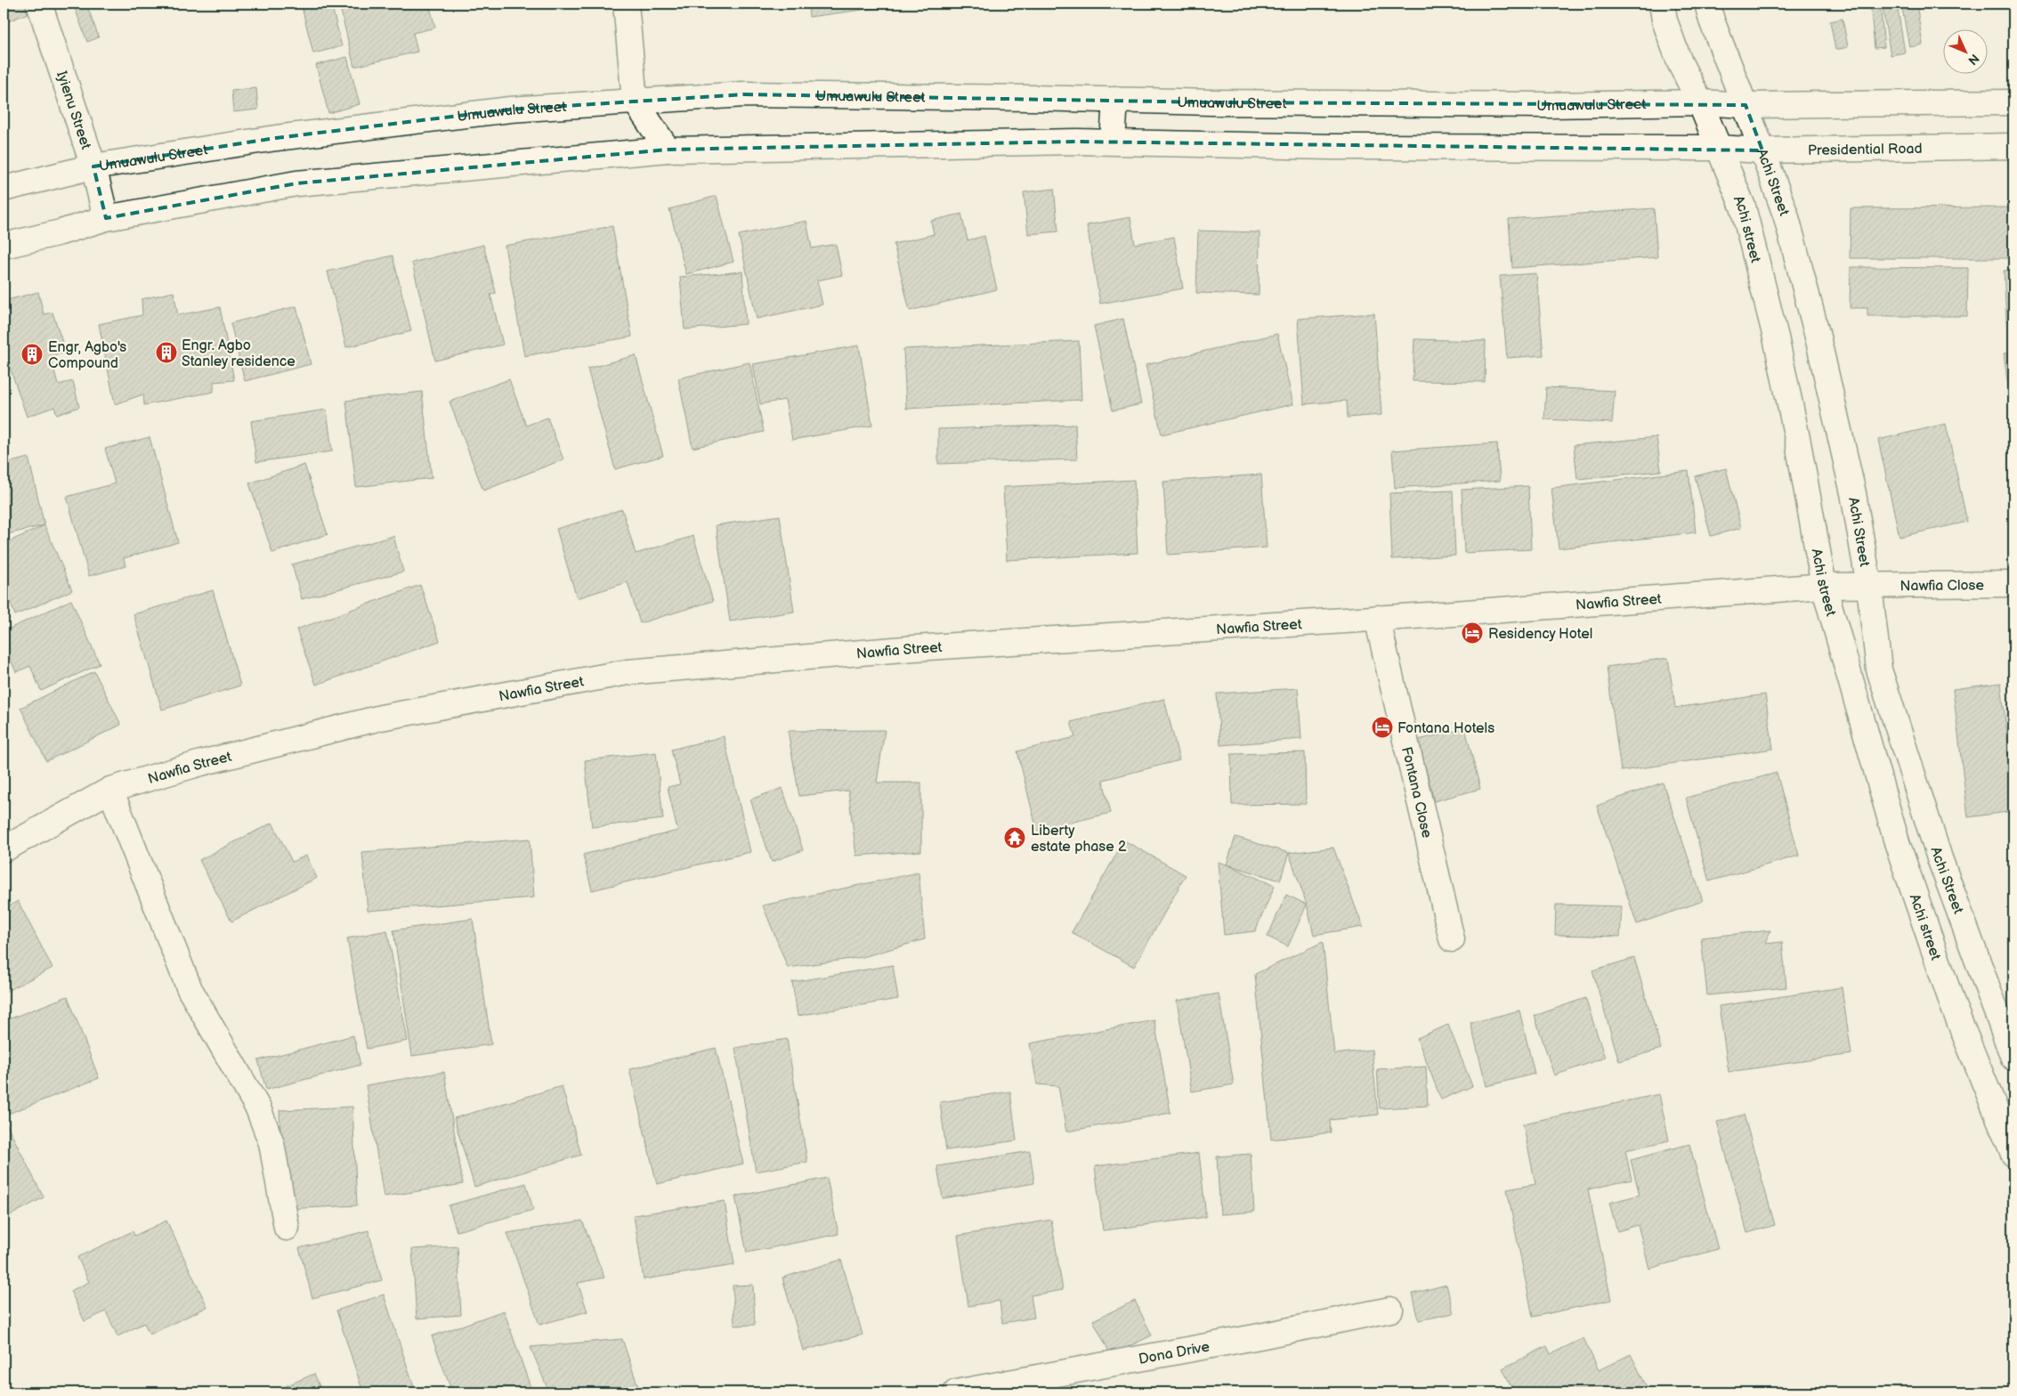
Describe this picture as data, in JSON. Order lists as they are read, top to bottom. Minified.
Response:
{"streets":{"street":["Umuawulu Street","Iyienu Street","Presidential Road","Achi Street","Achi street","Nawfia Close","Nawfia Street","Fontana Close","Dona Drive"]},"crossings":[["Umuawulu Street","Iyienu Street"],["Umuawulu Street","Achi Street"],["Umuawulu Street","Achi street"],["Presidential Road","Achi Street"],["Presidential Road","Achi street"],["Achi Street","Nawfia Close"],["Achi street","Nawfia Close"],["Achi street","Nawfia Street"],["Nawfia Close","Nawfia Street"],["Nawfia Street","Fontana Close"]],"places":{"building":["Engr. Agbo Stanley residence","Engr, Agbo's Compound"],"hotel":["Residency Hotel","Fontana Hotels"],"temple":["Liberty estate phase 2"]},"north":"bottom right"}
